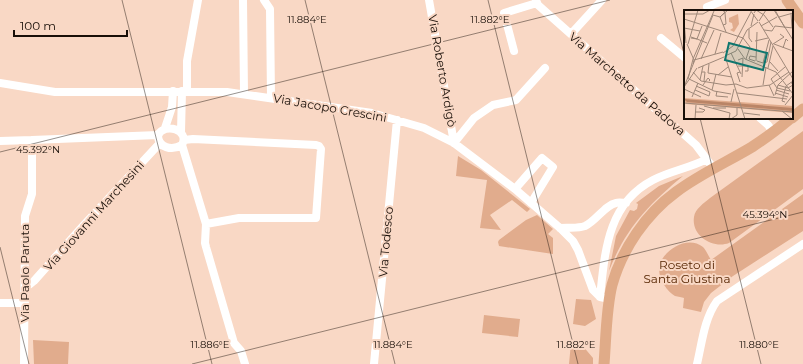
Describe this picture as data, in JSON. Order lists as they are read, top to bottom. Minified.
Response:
{"streets":{"street":["Via Roberto Ardigò","Via Marchetto da Padova","Via Jacopo Crescini","Via Giovanni Marchesini","Via Todesco","Via Paolo Paruta"]},"crossings":[["Via Roberto Ardigò","Via Jacopo Crescini"],["Via Jacopo Crescini","Via Todesco"],["Via Giovanni Marchesini","Via Paolo Paruta"]],"parks":["Roseto di Santa Giustina"],"scale_bar":"100 m","coordinates":["11.884°E","11.882°E","45.392°N","45.394°N","11.886°E","11.880°E"]}
